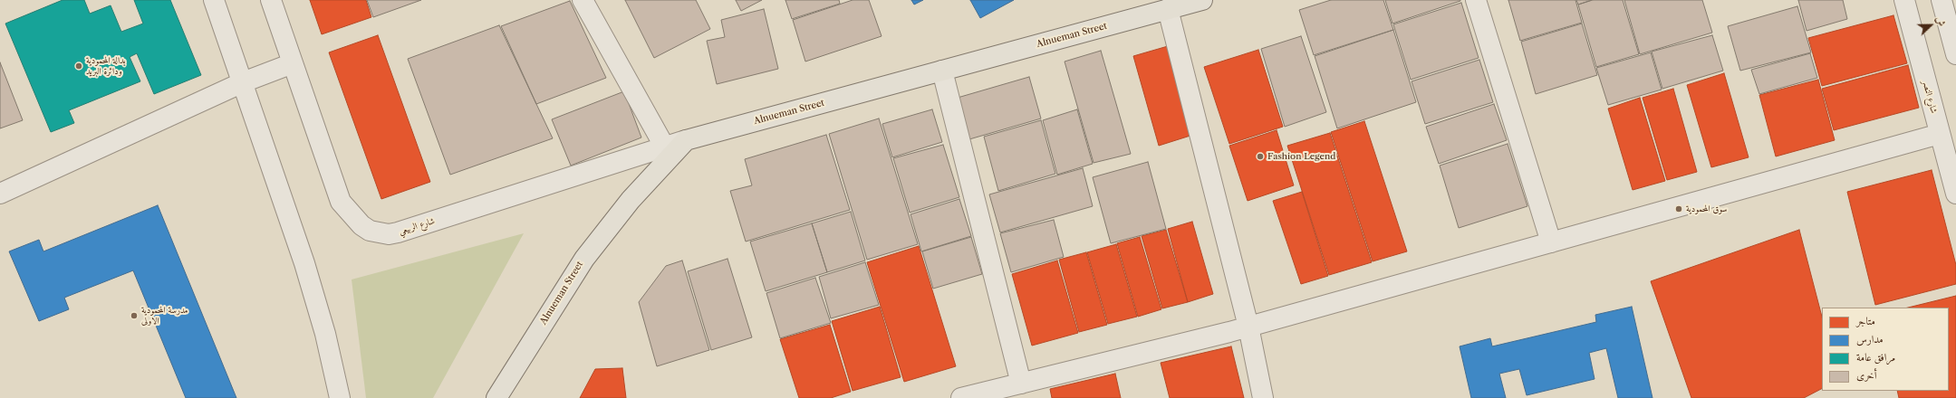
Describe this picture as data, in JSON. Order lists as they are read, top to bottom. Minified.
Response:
{"streets":{"main road":["Alnueman Street"],"street":["شارع النصر","شارع الربيعي"]},"crossings":[["Alnueman Street","شارع الربيعي"]],"places":["بدالة المحمودية ودائرة البريد","Fashion Legend","سوق المحمودية","مدرسة المحمودية الاولى"],"legend":["متاجر","مدارس","مرافق عامة","أخرى"],"north":"right"}
